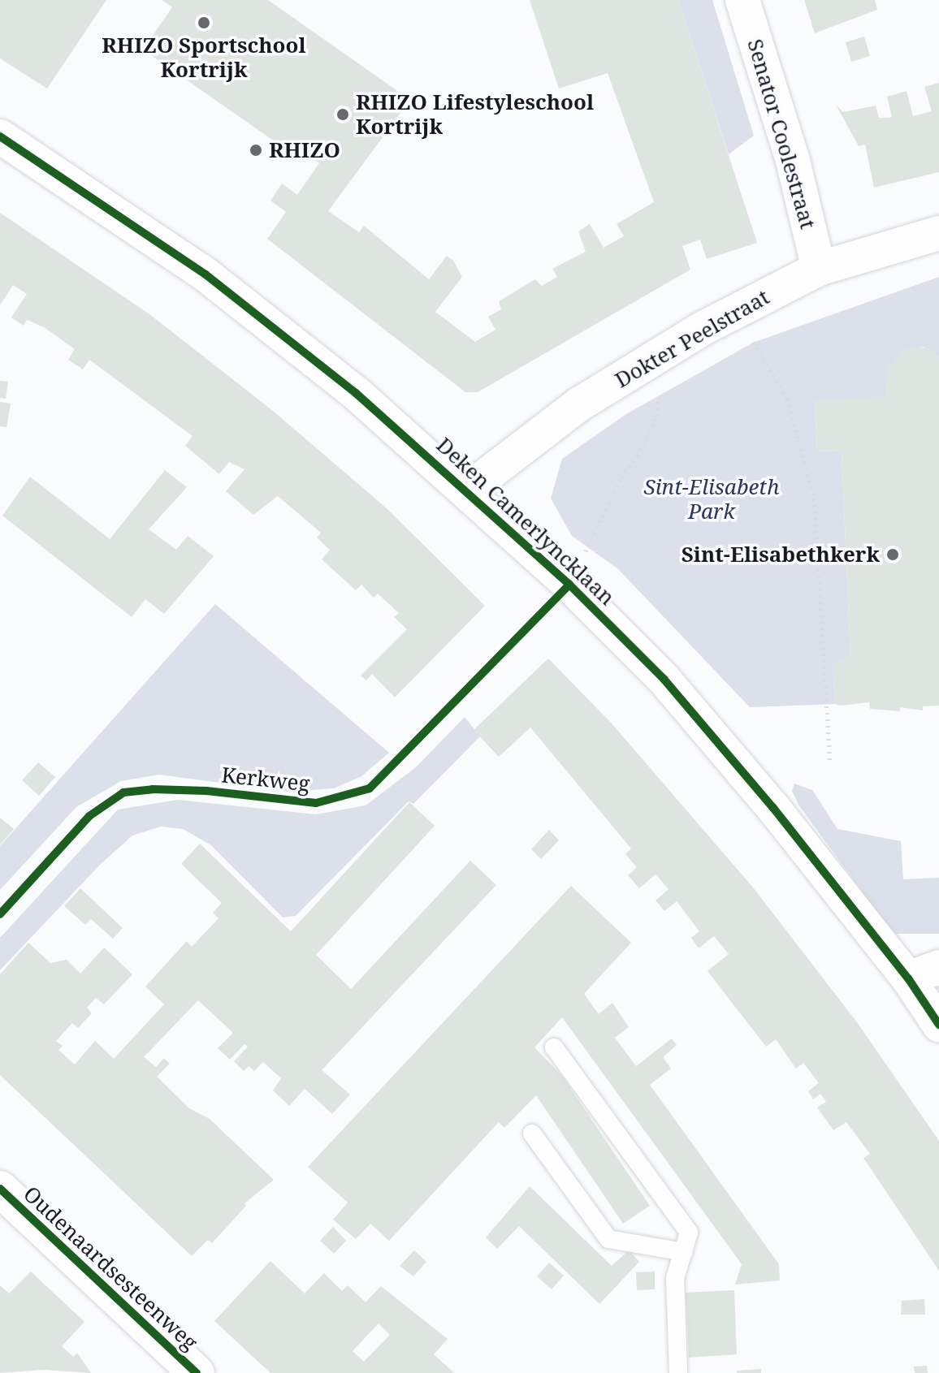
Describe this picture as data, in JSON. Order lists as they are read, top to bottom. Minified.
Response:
{"streets":{"main road":["Oudenaardsesteenweg"],"street":["Senator Coolestraat","Dokter Peelstraat","Deken Camerlyncklaan"],"cycle path":["Kerkweg"]},"crossings":[["Senator Coolestraat","Dokter Peelstraat"],["Dokter Peelstraat","Deken Camerlyncklaan"]],"parks":["Sint-Elisabeth Park"],"places":["RHIZO Sportschool Kortrijk","RHIZO Lifestyleschool Kortrijk","RHIZO","Sint-Elisabethkerk"]}
